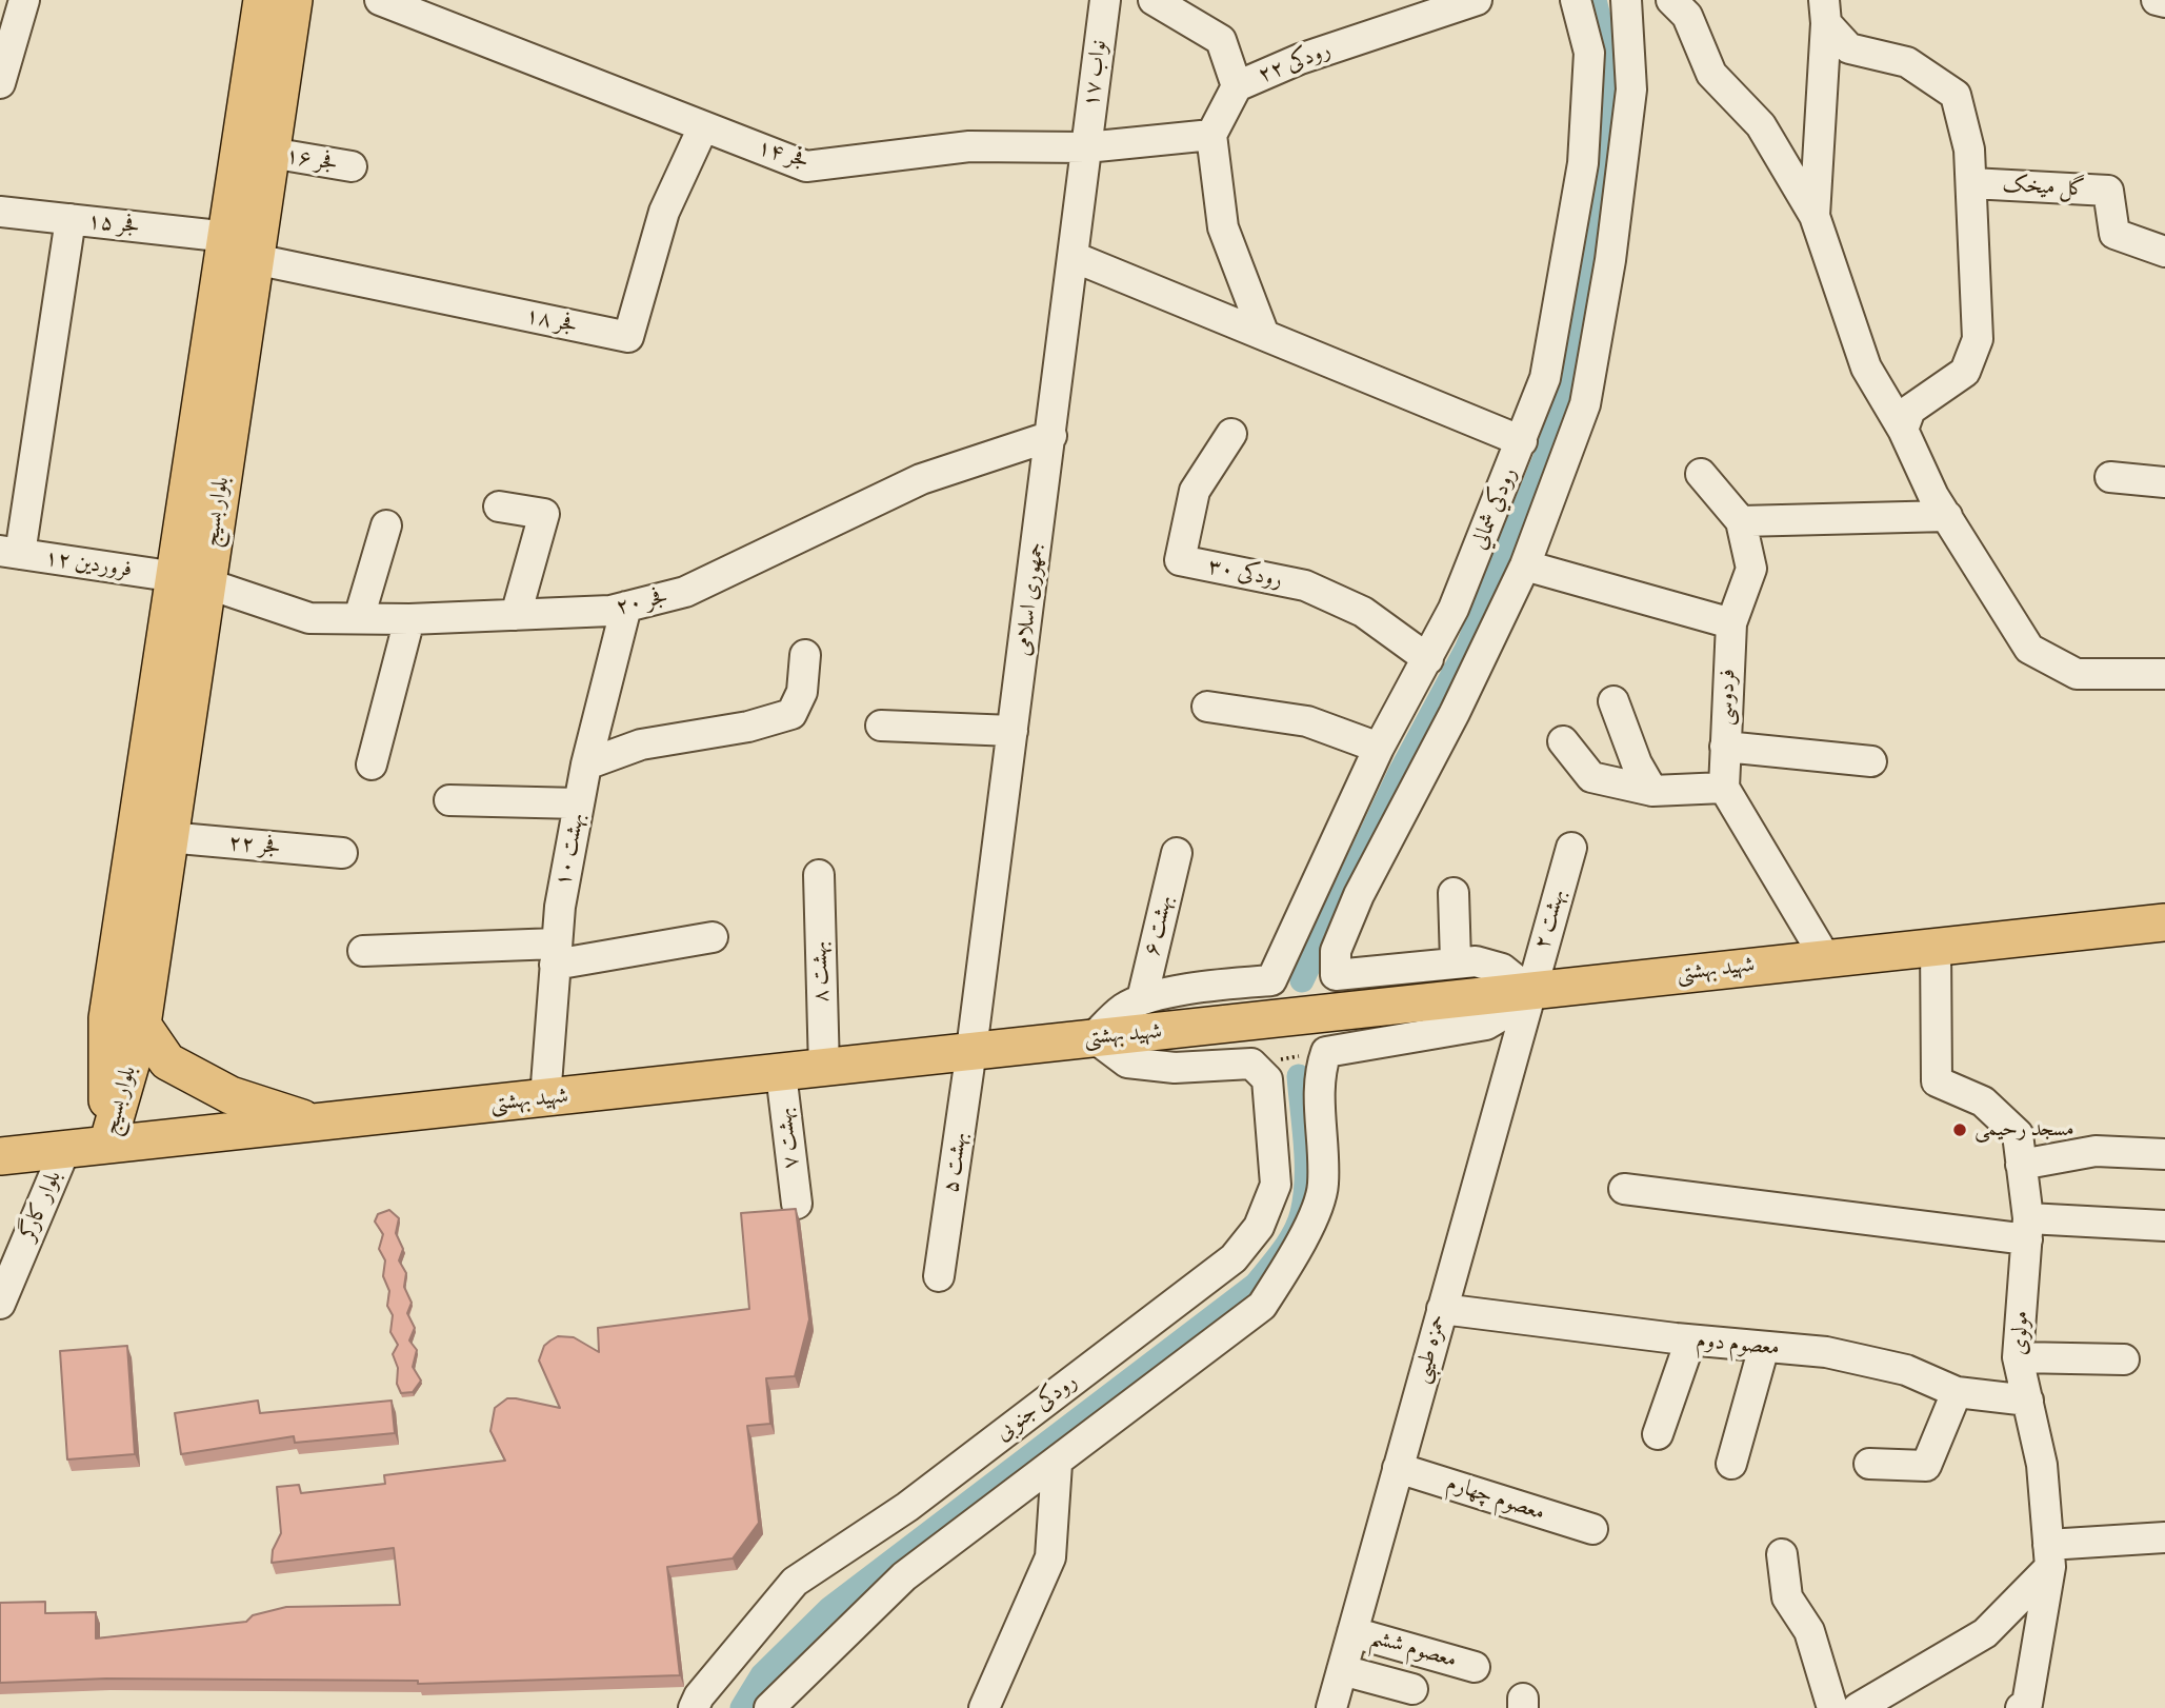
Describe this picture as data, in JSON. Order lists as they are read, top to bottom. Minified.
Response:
{"streets":{"main road":["بلوار بسیج","شهید بهشتی"],"street":["رودکی ۲۲","نواب ۱۷","فجر ۱۴","فجر ۱۶","گل میخک","فجر ۱۵","فجر ۱۸","رودکي شمالي","۱۲ فروردین","رودکی ۳۰","جمهوری اسلامی","فجر ۲۰","فردوسی","فجر ۲۲","بهشت ۱۰","بهشت ۲","بهشت ۶","بهشت ۸","بهشت ۷","بهشت ۵","بلوار کارگر","مولوی","معصوم دوم","حمزه طیبی","رودکی جنوبی","معصوم چهارم","معصوم ششم"]},"crossings":[["رودکی ۲۲","فجر ۱۴"],["نواب ۱۷","فجر ۱۴"],["نواب ۱۷","جمهوری اسلامی"],["فجر ۱۴","فجر ۱۸"],["فجر ۱۴","جمهوری اسلامی"],["فجر ۱۶","بلوار بسیج"],["فجر ۱۵","فجر ۱۸"],["فجر ۱۵","بلوار بسیج"],["فجر ۱۸","بلوار بسیج"],["رودکي شمالي","رودکی ۳۰"],["رودکي شمالي","بهشت ۶"],["رودکي شمالي","شهید بهشتی"],["بلوار بسیج","۱۲ فروردین"],["بلوار بسیج","فجر ۲۰"],["بلوار بسیج","فجر ۲۲"],["بلوار بسیج","شهید بهشتی"],["بلوار بسیج","بلوار کارگر"],["۱۲ فروردین","فجر ۲۰"],["جمهوری اسلامی","فجر ۲۰"],["جمهوری اسلامی","شهید بهشتی"],["جمهوری اسلامی","بهشت ۵"],["فجر ۲۰","بهشت ۱۰"],["بهشت ۱۰","شهید بهشتی"],["بهشت ۲","شهید بهشتی"],["بهشت ۲","حمزه طیبی"],["بهشت ۶","شهید بهشتی"],["شهید بهشتی","بهشت ۸"],["شهید بهشتی","بهشت ۷"],["شهید بهشتی","بهشت ۵"],["شهید بهشتی","بلوار کارگر"],["شهید بهشتی","مولوی"],["شهید بهشتی","حمزه طیبی"],["مولوی","معصوم دوم"],["معصوم دوم","حمزه طیبی"],["حمزه طیبی","معصوم چهارم"],["حمزه طیبی","معصوم ششم"]],"places":["مسجد رحیمی"]}
